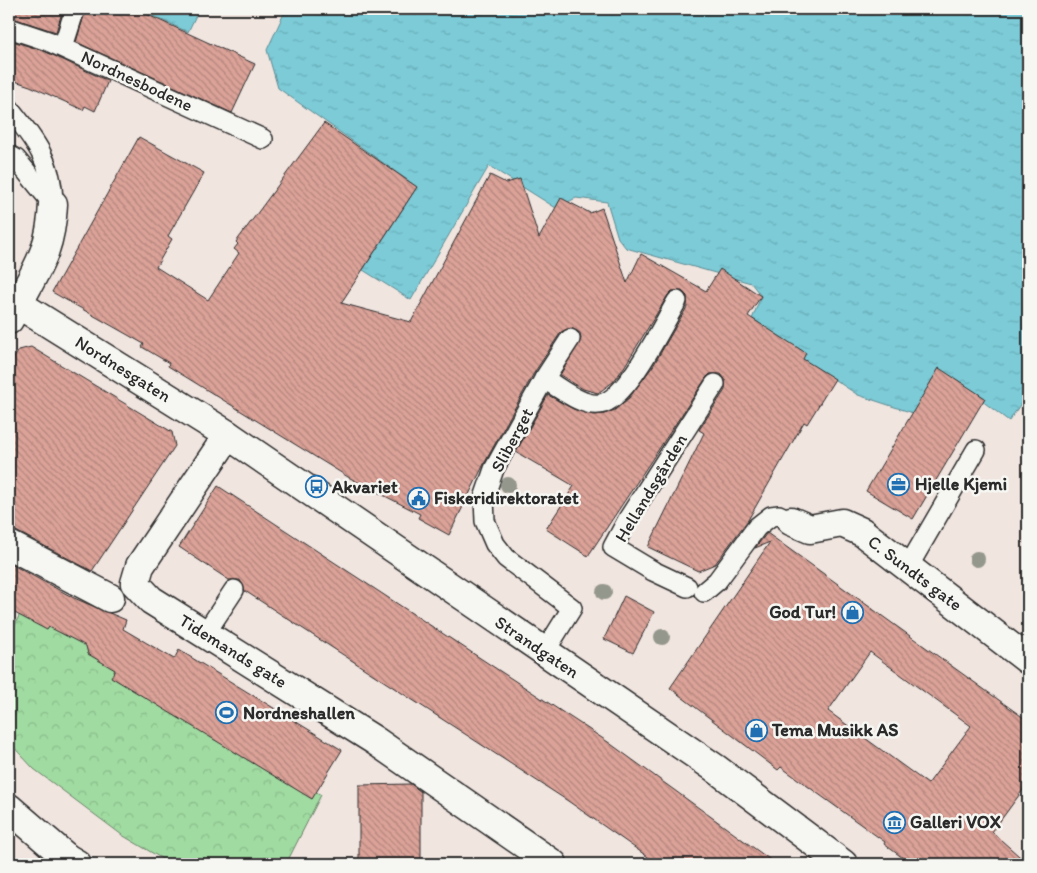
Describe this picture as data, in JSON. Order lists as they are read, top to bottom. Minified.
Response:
{"streets":{"street":["Nordnesgaten","C. Sundts gate","Strandgaten","Tidemands gate"],"lane":["Nordnesbodene","Sliberget","Hellandsgården"]},"crossings":[["Nordnesgaten","Strandgaten"],["Nordnesgaten","Tidemands gate"],["Sliberget","Strandgaten"],["Hellandsgården","C. Sundts gate"],["Strandgaten","Tidemands gate"]],"places":{"office":["Hjelle Kjemi"],"bus stop":["Akvariet"],"public building":["Fiskeridirektoratet"],"shop":["God Tur!","Tema Musikk AS"],"sports":["Nordneshallen"],"museum":["Galleri VOX"]}}
